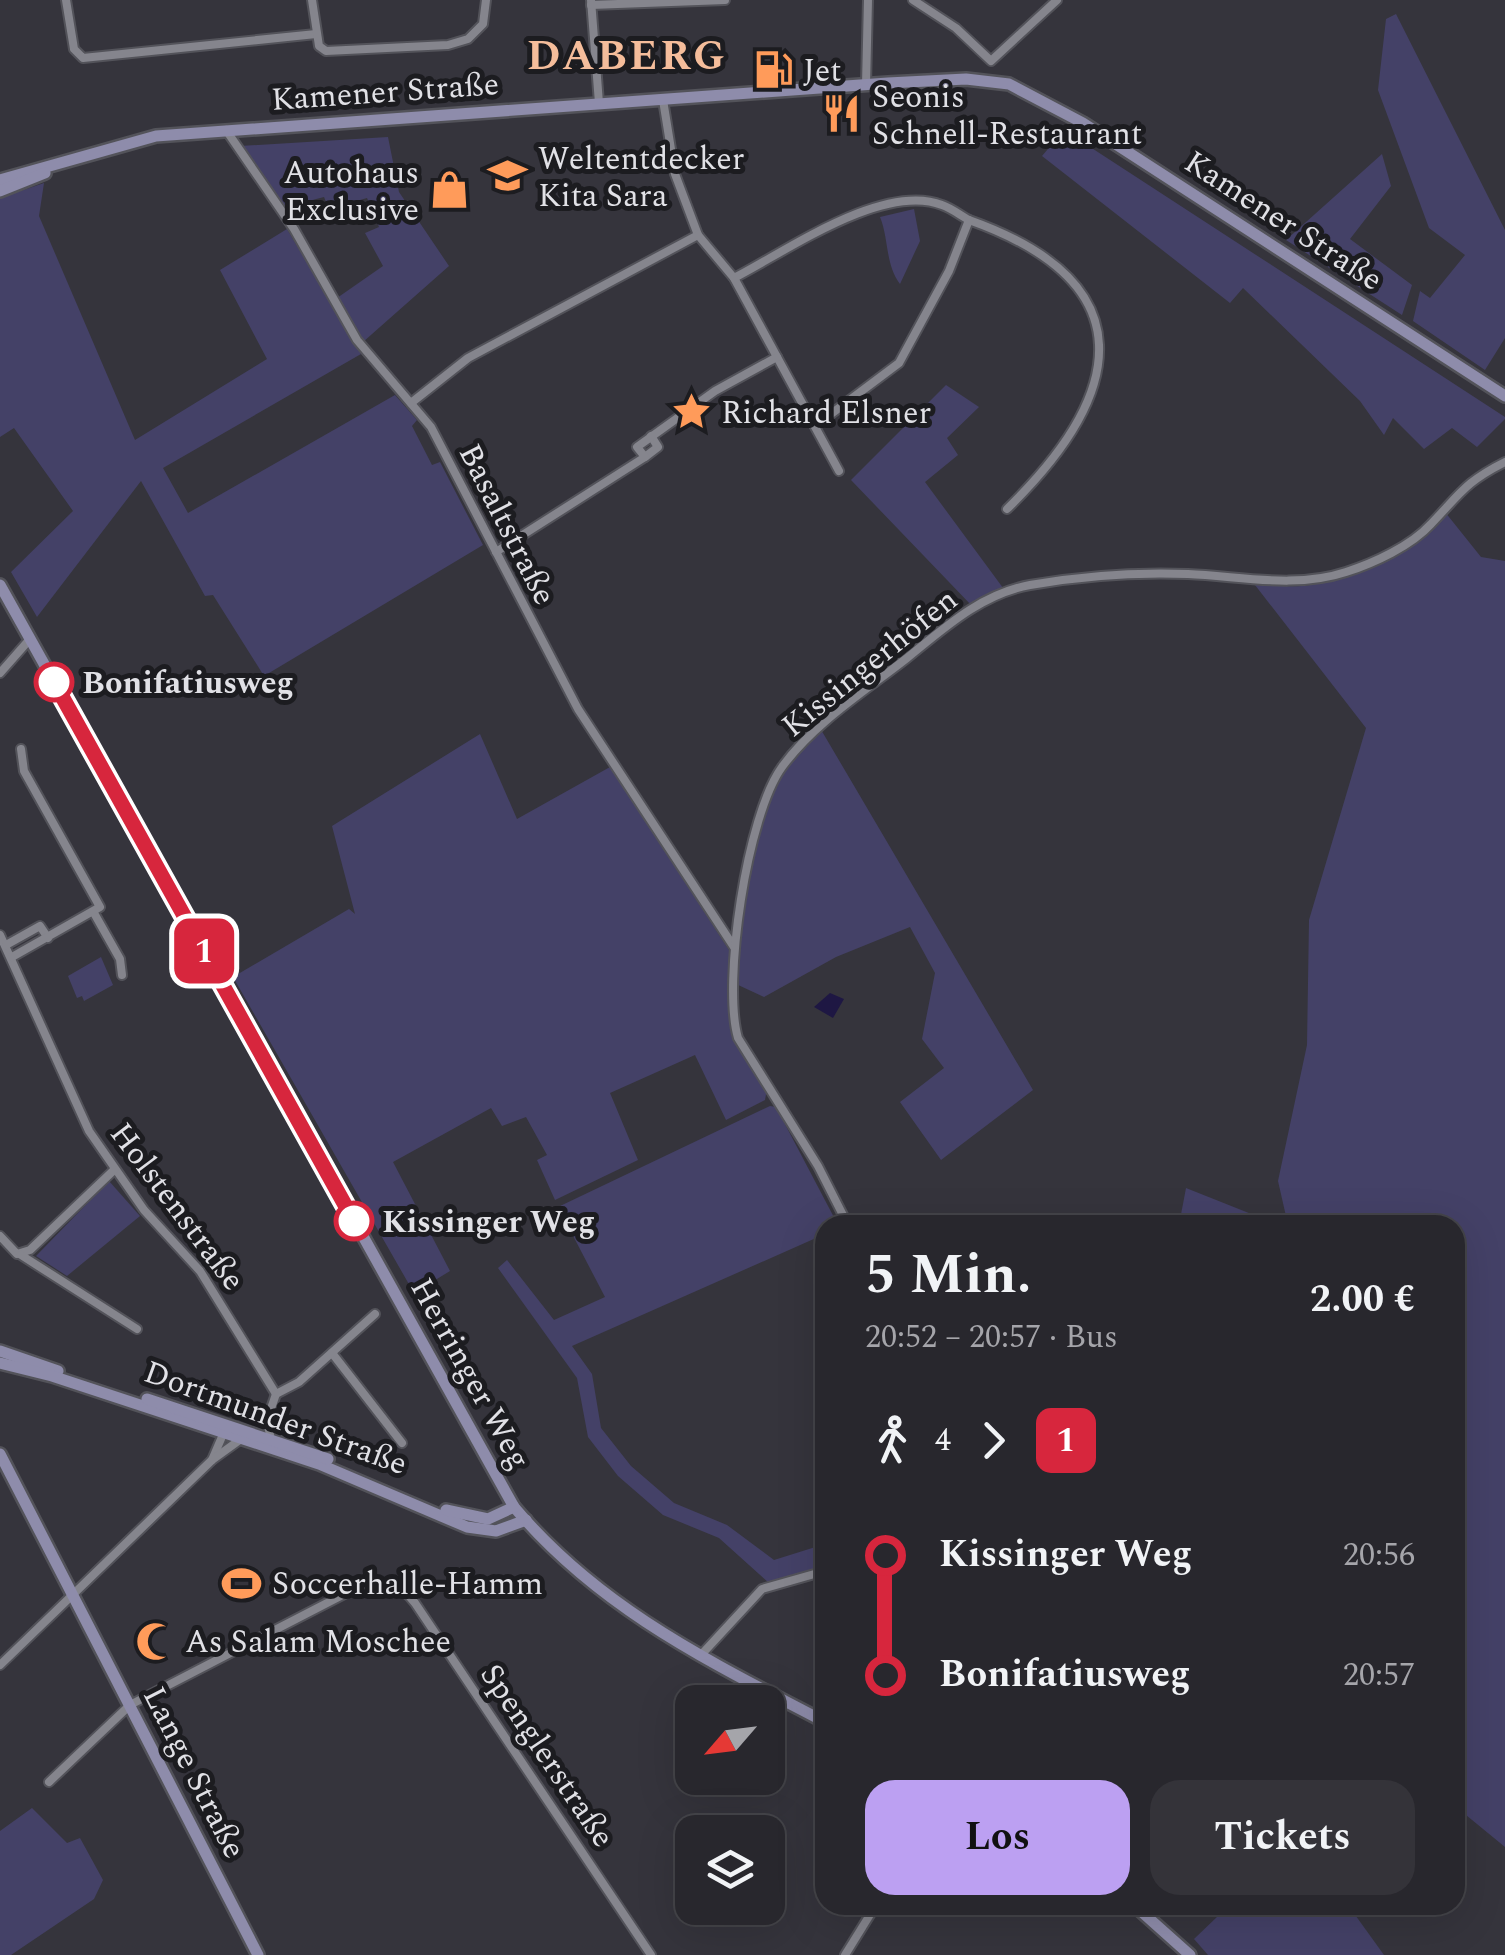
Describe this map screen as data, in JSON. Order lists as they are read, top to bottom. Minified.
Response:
{"streets":{"main road":["Kamener Straße","Herringer Weg","Dortmunder Straße","Lange Straße"],"street":["Basaltstraße","Kissingerhöfen","Holstenstraße","Spenglerstraße"]},"crossings":[["Kamener Straße","Basaltstraße"],["Basaltstraße","Kissingerhöfen"],["Herringer Weg","Dortmunder Straße"],["Spenglerstraße","Lange Straße"]],"districts":["DABERG"],"places":{"fuel station":["Jet"],"restaurant":["Seonis Schnell-Restaurant"],"school or university":["Weltentdecker Kita Sara"],"shop":["Autohaus Exclusive"],"place":["Richard Elsner"],"other":["Bonifatiusweg","Kissinger Weg"],"sports":["Soccerhalle-Hamm"],"mosque":["As Salam Moschee"]},"lines":["bus line 1"],"north":"bottom left","page":{"on_map":"1","heading":["5 Min.","20:52 – 20:57 · Bus","2.00 €"],"legs":["4","1"],"list":[{"name":"Kissinger Weg","value":"20:56"},{"name":"Bonifatiusweg","value":"20:57"}],"buttons":["Los","Tickets"]}}
